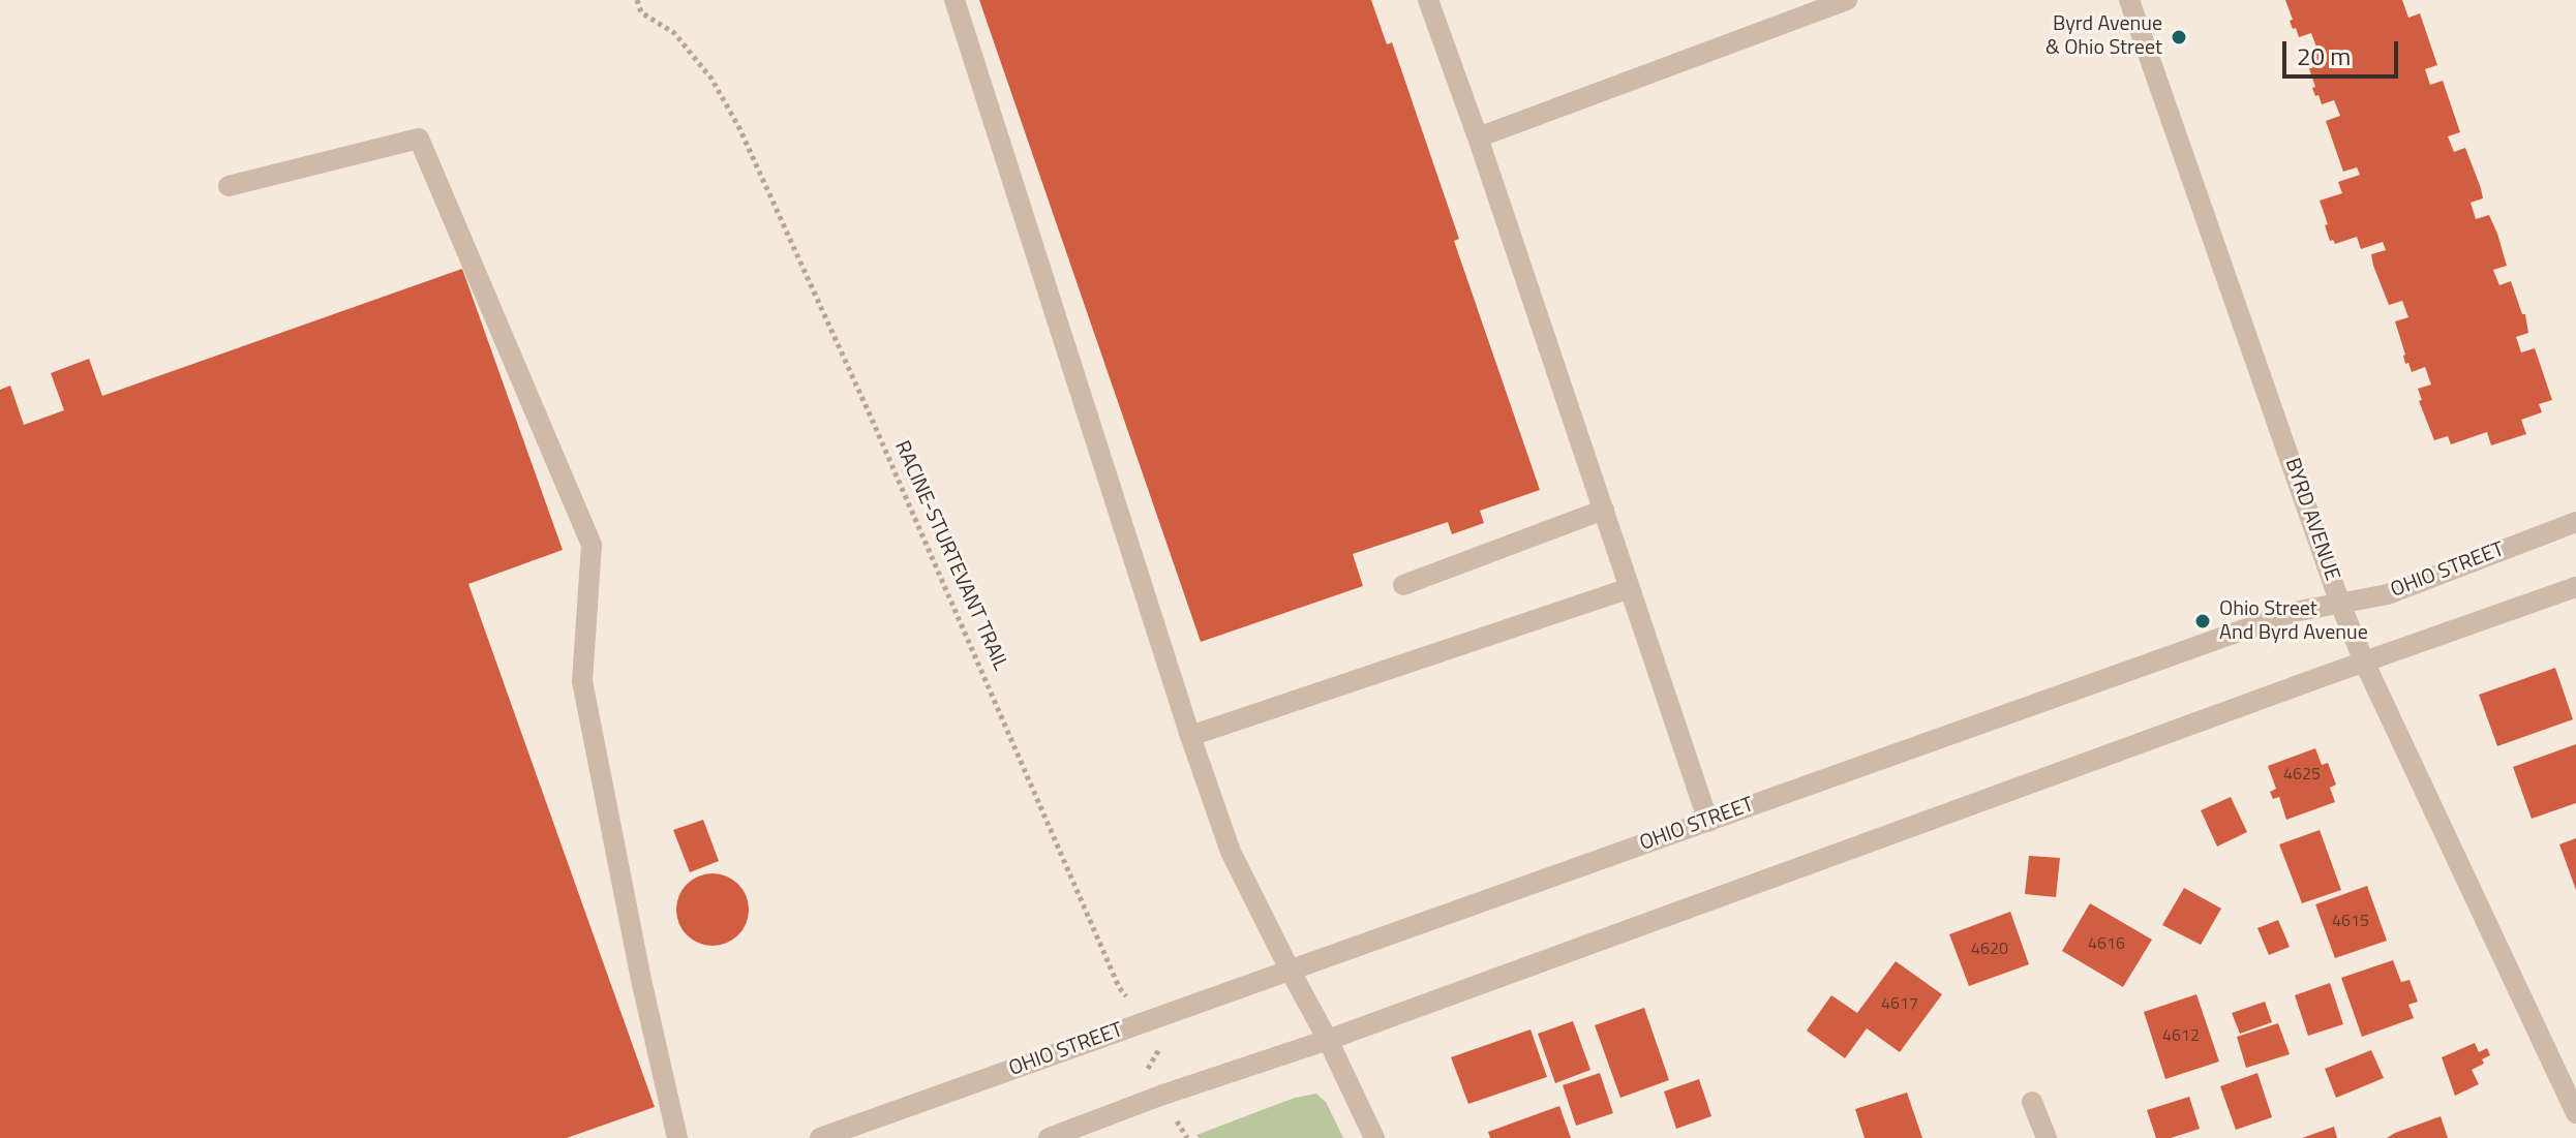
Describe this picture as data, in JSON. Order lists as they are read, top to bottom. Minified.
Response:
{"streets":{"street":["BYRD AVENUE","OHIO STREET"],"path":["RACINE-STURTEVANT TRAIL"]},"crossings":[["BYRD AVENUE","OHIO STREET"],["RACINE-STURTEVANT TRAIL","OHIO STREET"]],"places":["Byrd Avenue & Ohio Street","Ohio Street And Byrd Avenue"],"house_numbers":["4625","4615","4616","4620","4617","4612"],"scale_bar":"20 m"}
